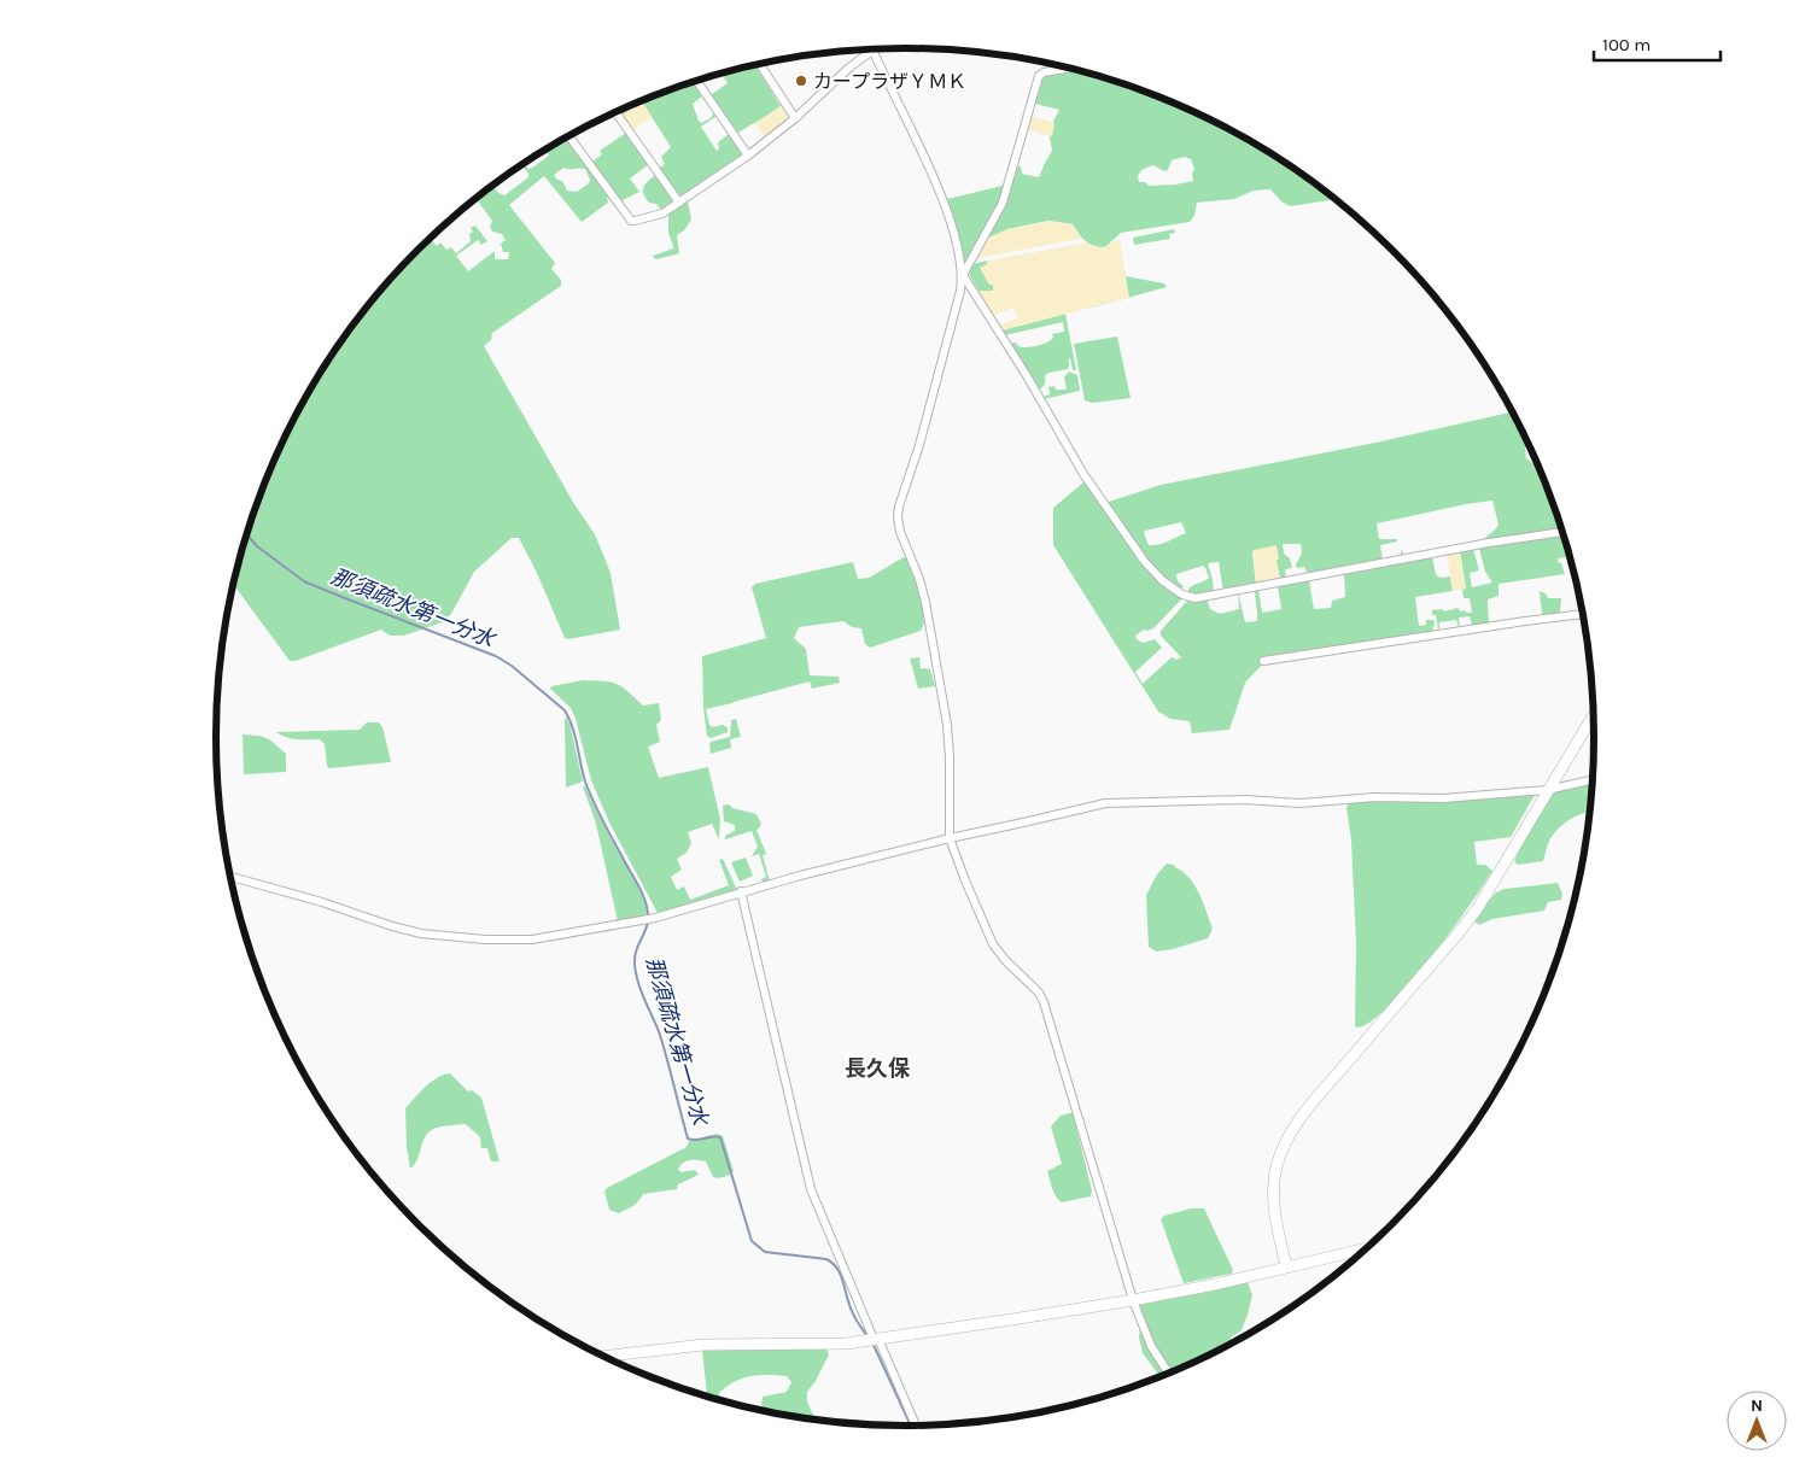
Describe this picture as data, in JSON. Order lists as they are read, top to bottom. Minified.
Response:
{"districts":["長久保"],"water":["那須疏水第一分水"],"places":["カープラザＹＭＫ"],"scale_bar":"100 m","north":"top"}
